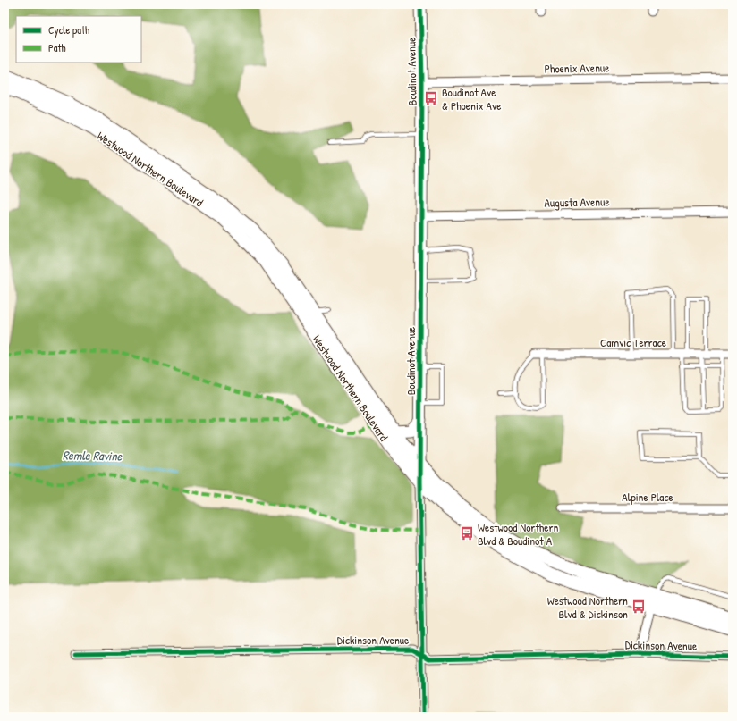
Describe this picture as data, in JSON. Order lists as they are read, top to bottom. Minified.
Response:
{"streets":{"main road":["Westwood Northern Boulevard"],"street":["Phoenix Avenue","Boudinot Avenue","Augusta Avenue","Camvic Terrace","Alpine Place","Dickinson Avenue"]},"crossings":[["Phoenix Avenue","Boudinot Avenue"],["Boudinot Avenue","Westwood Northern Boulevard"],["Boudinot Avenue","Augusta Avenue"],["Boudinot Avenue","Dickinson Avenue"]],"water":["Remle Ravine"],"places":{"bus stop":["Boudinot Ave & Phoenix Ave","Westwood Northern Blvd & Boudinot A","Westwood Northern Blvd & Dickinson"]},"legend":["Cycle path","Path"]}
